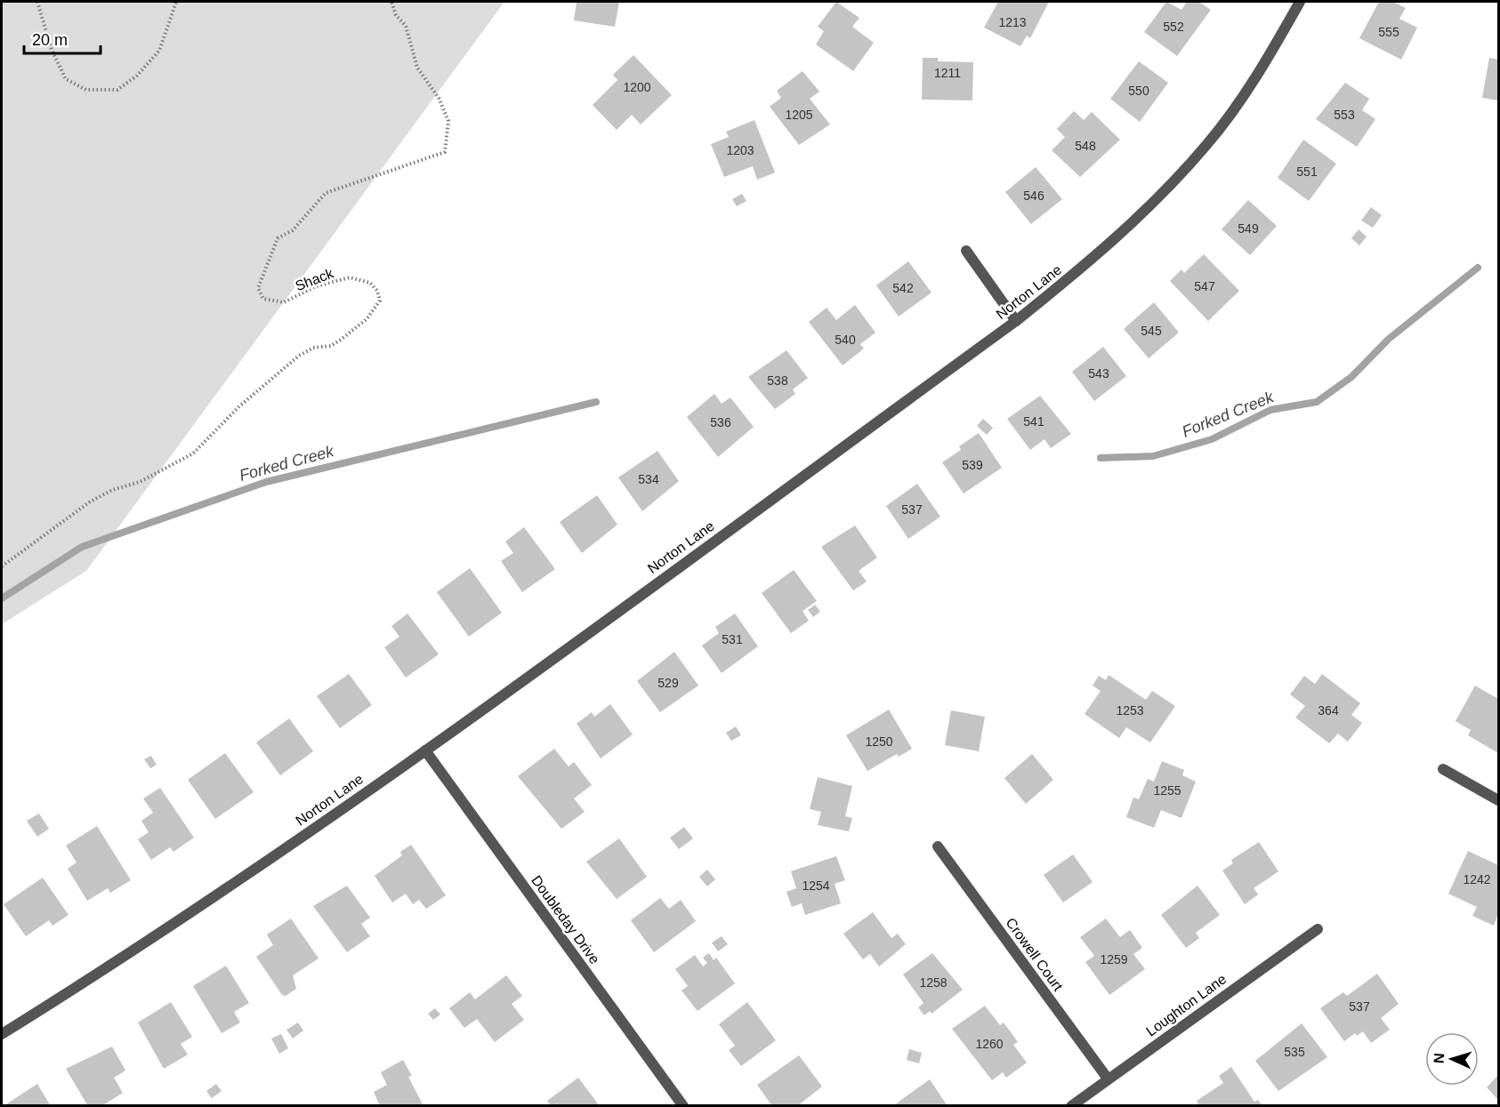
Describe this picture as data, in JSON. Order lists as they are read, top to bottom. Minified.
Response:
{"streets":{"street":["Norton Lane","Doubleday Drive","Crowell Court","Loughton Lane"],"path":["Shack"]},"crossings":[["Norton Lane","Doubleday Drive"],["Crowell Court","Loughton Lane"]],"water":["Forked Creek"],"house_numbers":["1213","552","555","1211","1200","550","1205","553","548","1203","551","546","549","547","542","545","540","543","538","541","536","539","534","537","531","529","1253","364","1250","1255","1242","1254","1259","1258","537","1260","535"],"scale_bar":"20 m","north":"left"}
